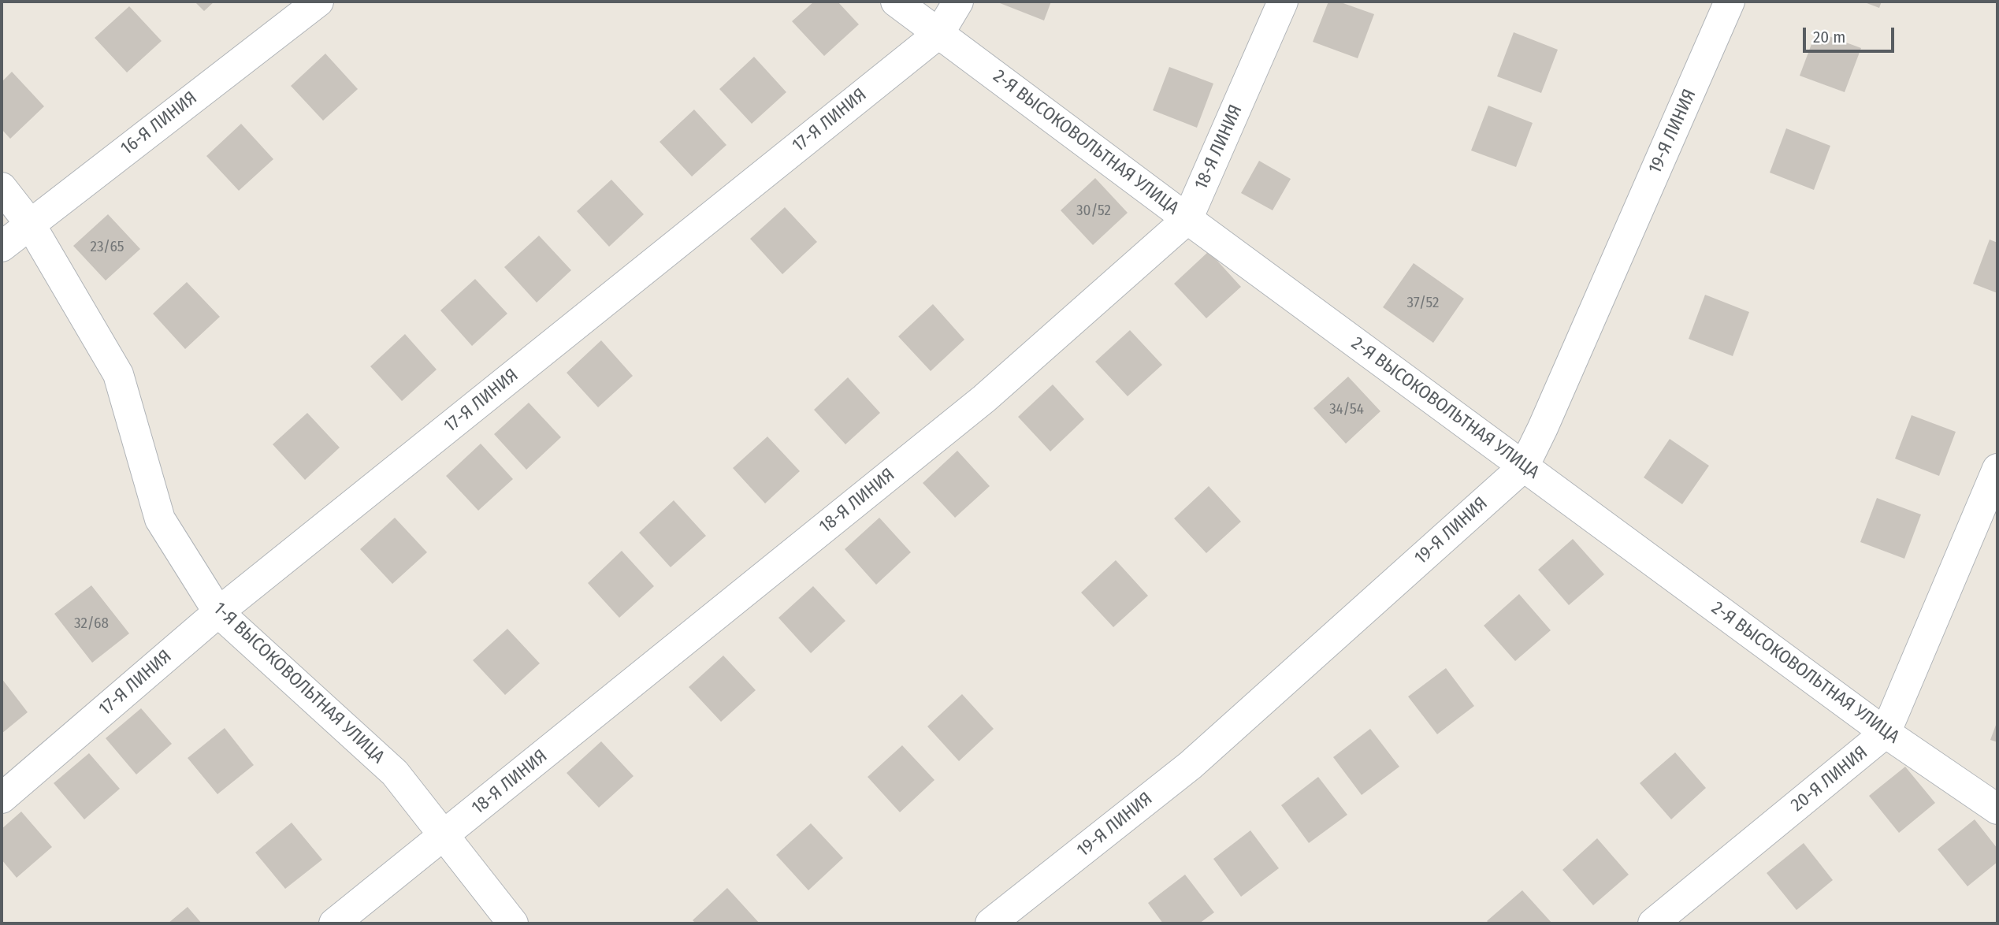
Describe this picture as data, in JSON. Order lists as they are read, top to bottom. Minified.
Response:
{"streets":{"street":["17-Я ЛИНИЯ","16-Я ЛИНИЯ","19-Я ЛИНИЯ","2-Я ВЫСОКОВОЛЬТНАЯ УЛИЦА","18-Я ЛИНИЯ","1-Я ВЫСОКОВОЛЬТНАЯ УЛИЦА","20-Я ЛИНИЯ"]},"crossings":[["17-Я ЛИНИЯ","2-Я ВЫСОКОВОЛЬТНАЯ УЛИЦА"],["17-Я ЛИНИЯ","1-Я ВЫСОКОВОЛЬТНАЯ УЛИЦА"],["16-Я ЛИНИЯ","1-Я ВЫСОКОВОЛЬТНАЯ УЛИЦА"],["19-Я ЛИНИЯ","2-Я ВЫСОКОВОЛЬТНАЯ УЛИЦА"],["2-Я ВЫСОКОВОЛЬТНАЯ УЛИЦА","18-Я ЛИНИЯ"],["2-Я ВЫСОКОВОЛЬТНАЯ УЛИЦА","20-Я ЛИНИЯ"],["18-Я ЛИНИЯ","1-Я ВЫСОКОВОЛЬТНАЯ УЛИЦА"]],"house_numbers":["30/52","23/65","37/52","34/54","32/68"],"scale_bar":"20 m"}
